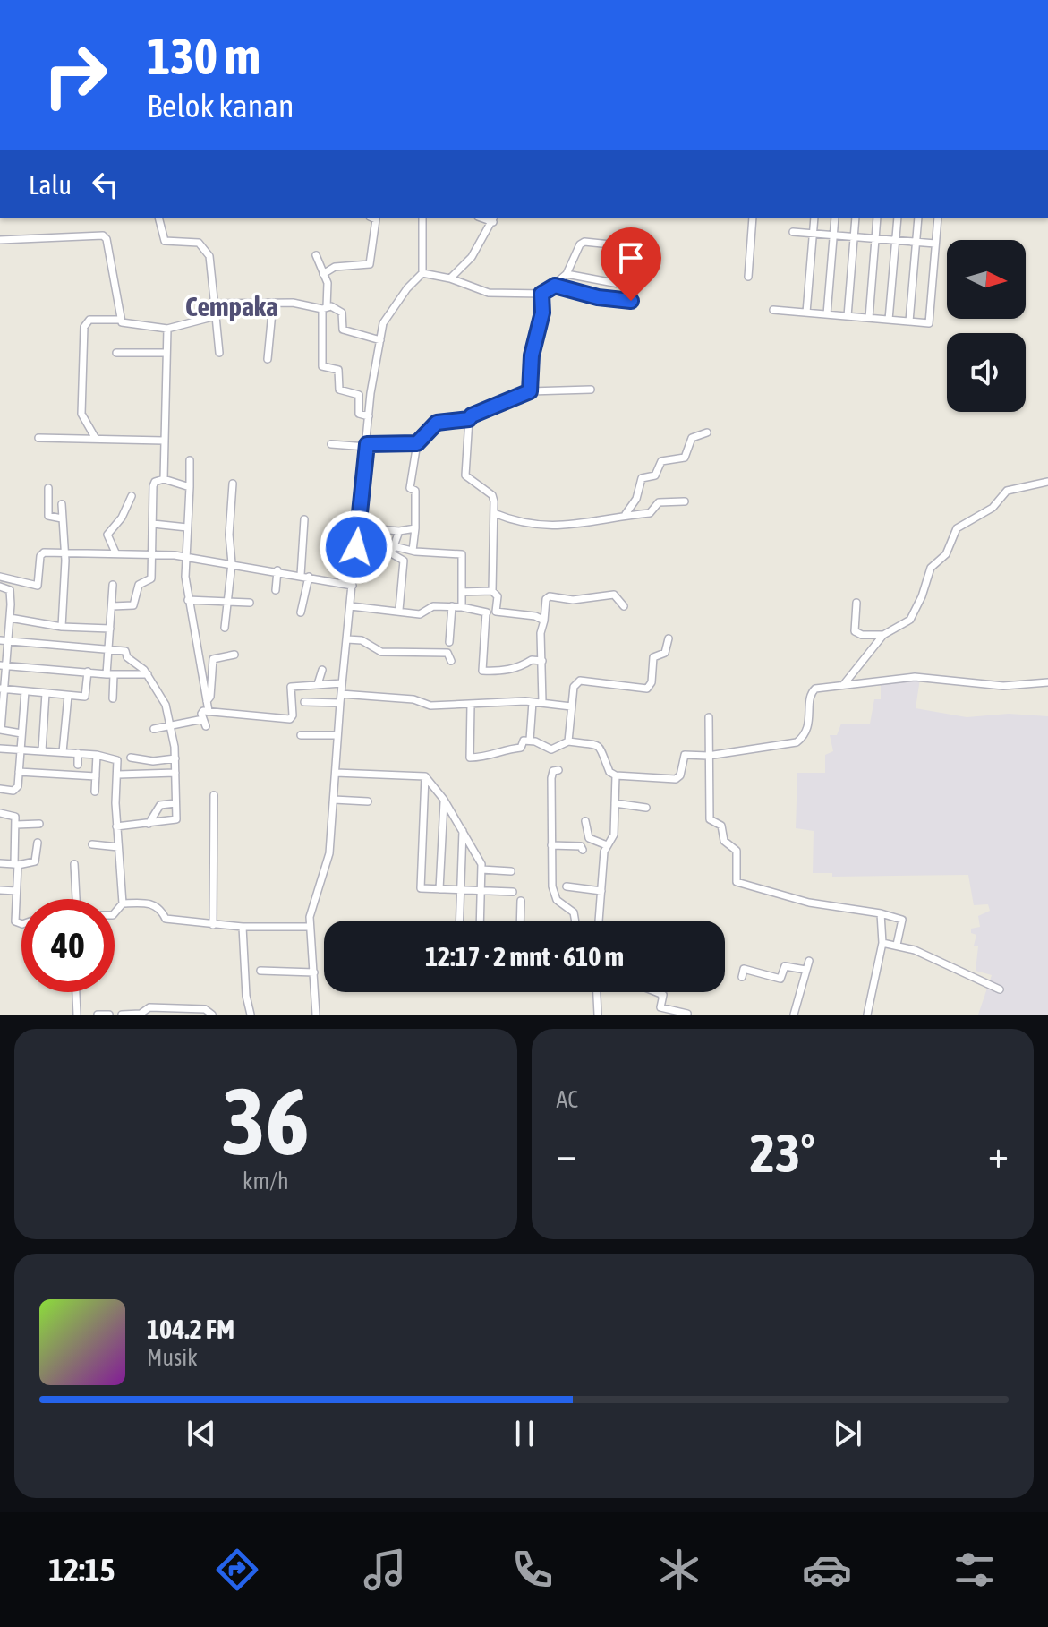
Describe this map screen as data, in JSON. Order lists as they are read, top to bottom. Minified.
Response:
{"districts":["Cempaka"],"north":"right","page":{"turn":["130 m","Belok kanan"],"then":"Lalu","limit":"40","trip":"12:17 · 2 mnt · 610 m","tile":[["36","km/h"],"AC"],"heat":["−","23°","+"],"song":["104.2 FM","Musik"],"tabs":"12:15"}}
